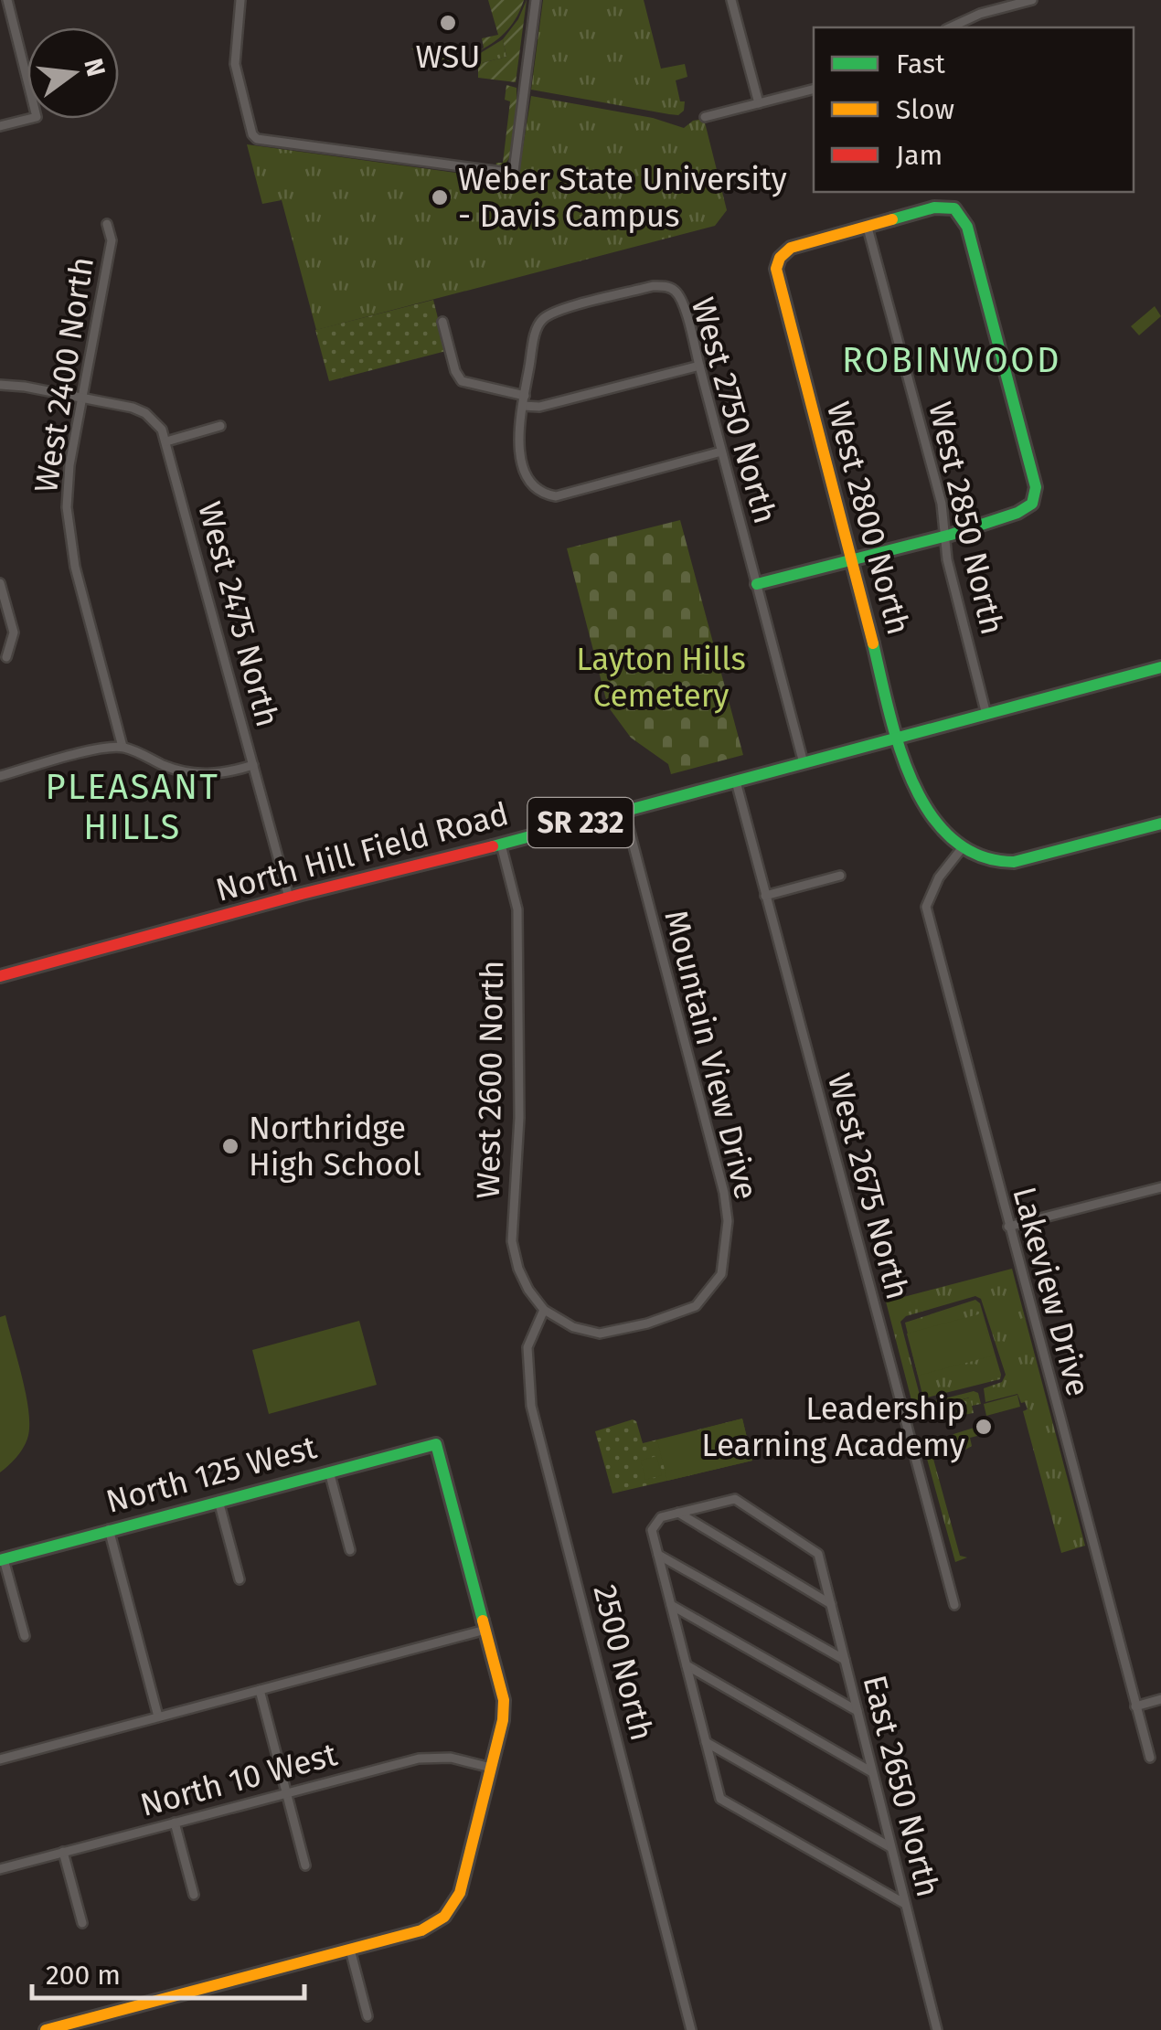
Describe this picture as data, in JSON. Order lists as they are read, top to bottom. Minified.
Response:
{"streets":{"street":["West 2400 North","West 2750 North","West 2800 North","West 2850 North","West 2475 North","SR 232","North Hill Field Road","Mountain View Drive","West 2600 North","West 2675 North","Lakeview Drive","North 125 West","2500 North","North 10 West","East 2650 North"]},"crossings":[["West 2400 North","West 2475 North"],["West 2750 North","North Hill Field Road"],["West 2800 North","West 2850 North"],["West 2800 North","North Hill Field Road"],["West 2800 North","Lakeview Drive"],["West 2850 North","North Hill Field Road"],["West 2475 North","North Hill Field Road"],["North Hill Field Road","Mountain View Drive"],["North Hill Field Road","West 2600 North"],["North Hill Field Road","West 2675 North"],["Mountain View Drive","West 2600 North"],["Mountain View Drive","2500 North"],["West 2600 North","2500 North"]],"districts":["ROBINWOOD","PLEASANT HILLS"],"parks":["Layton Hills Cemetery"],"places":["WSU","Weber State University - Davis Campus","Northridge High School","Leadership Learning Academy"],"legend":["Fast","Slow","Jam"],"scale_bar":"200 m","north":"right"}
